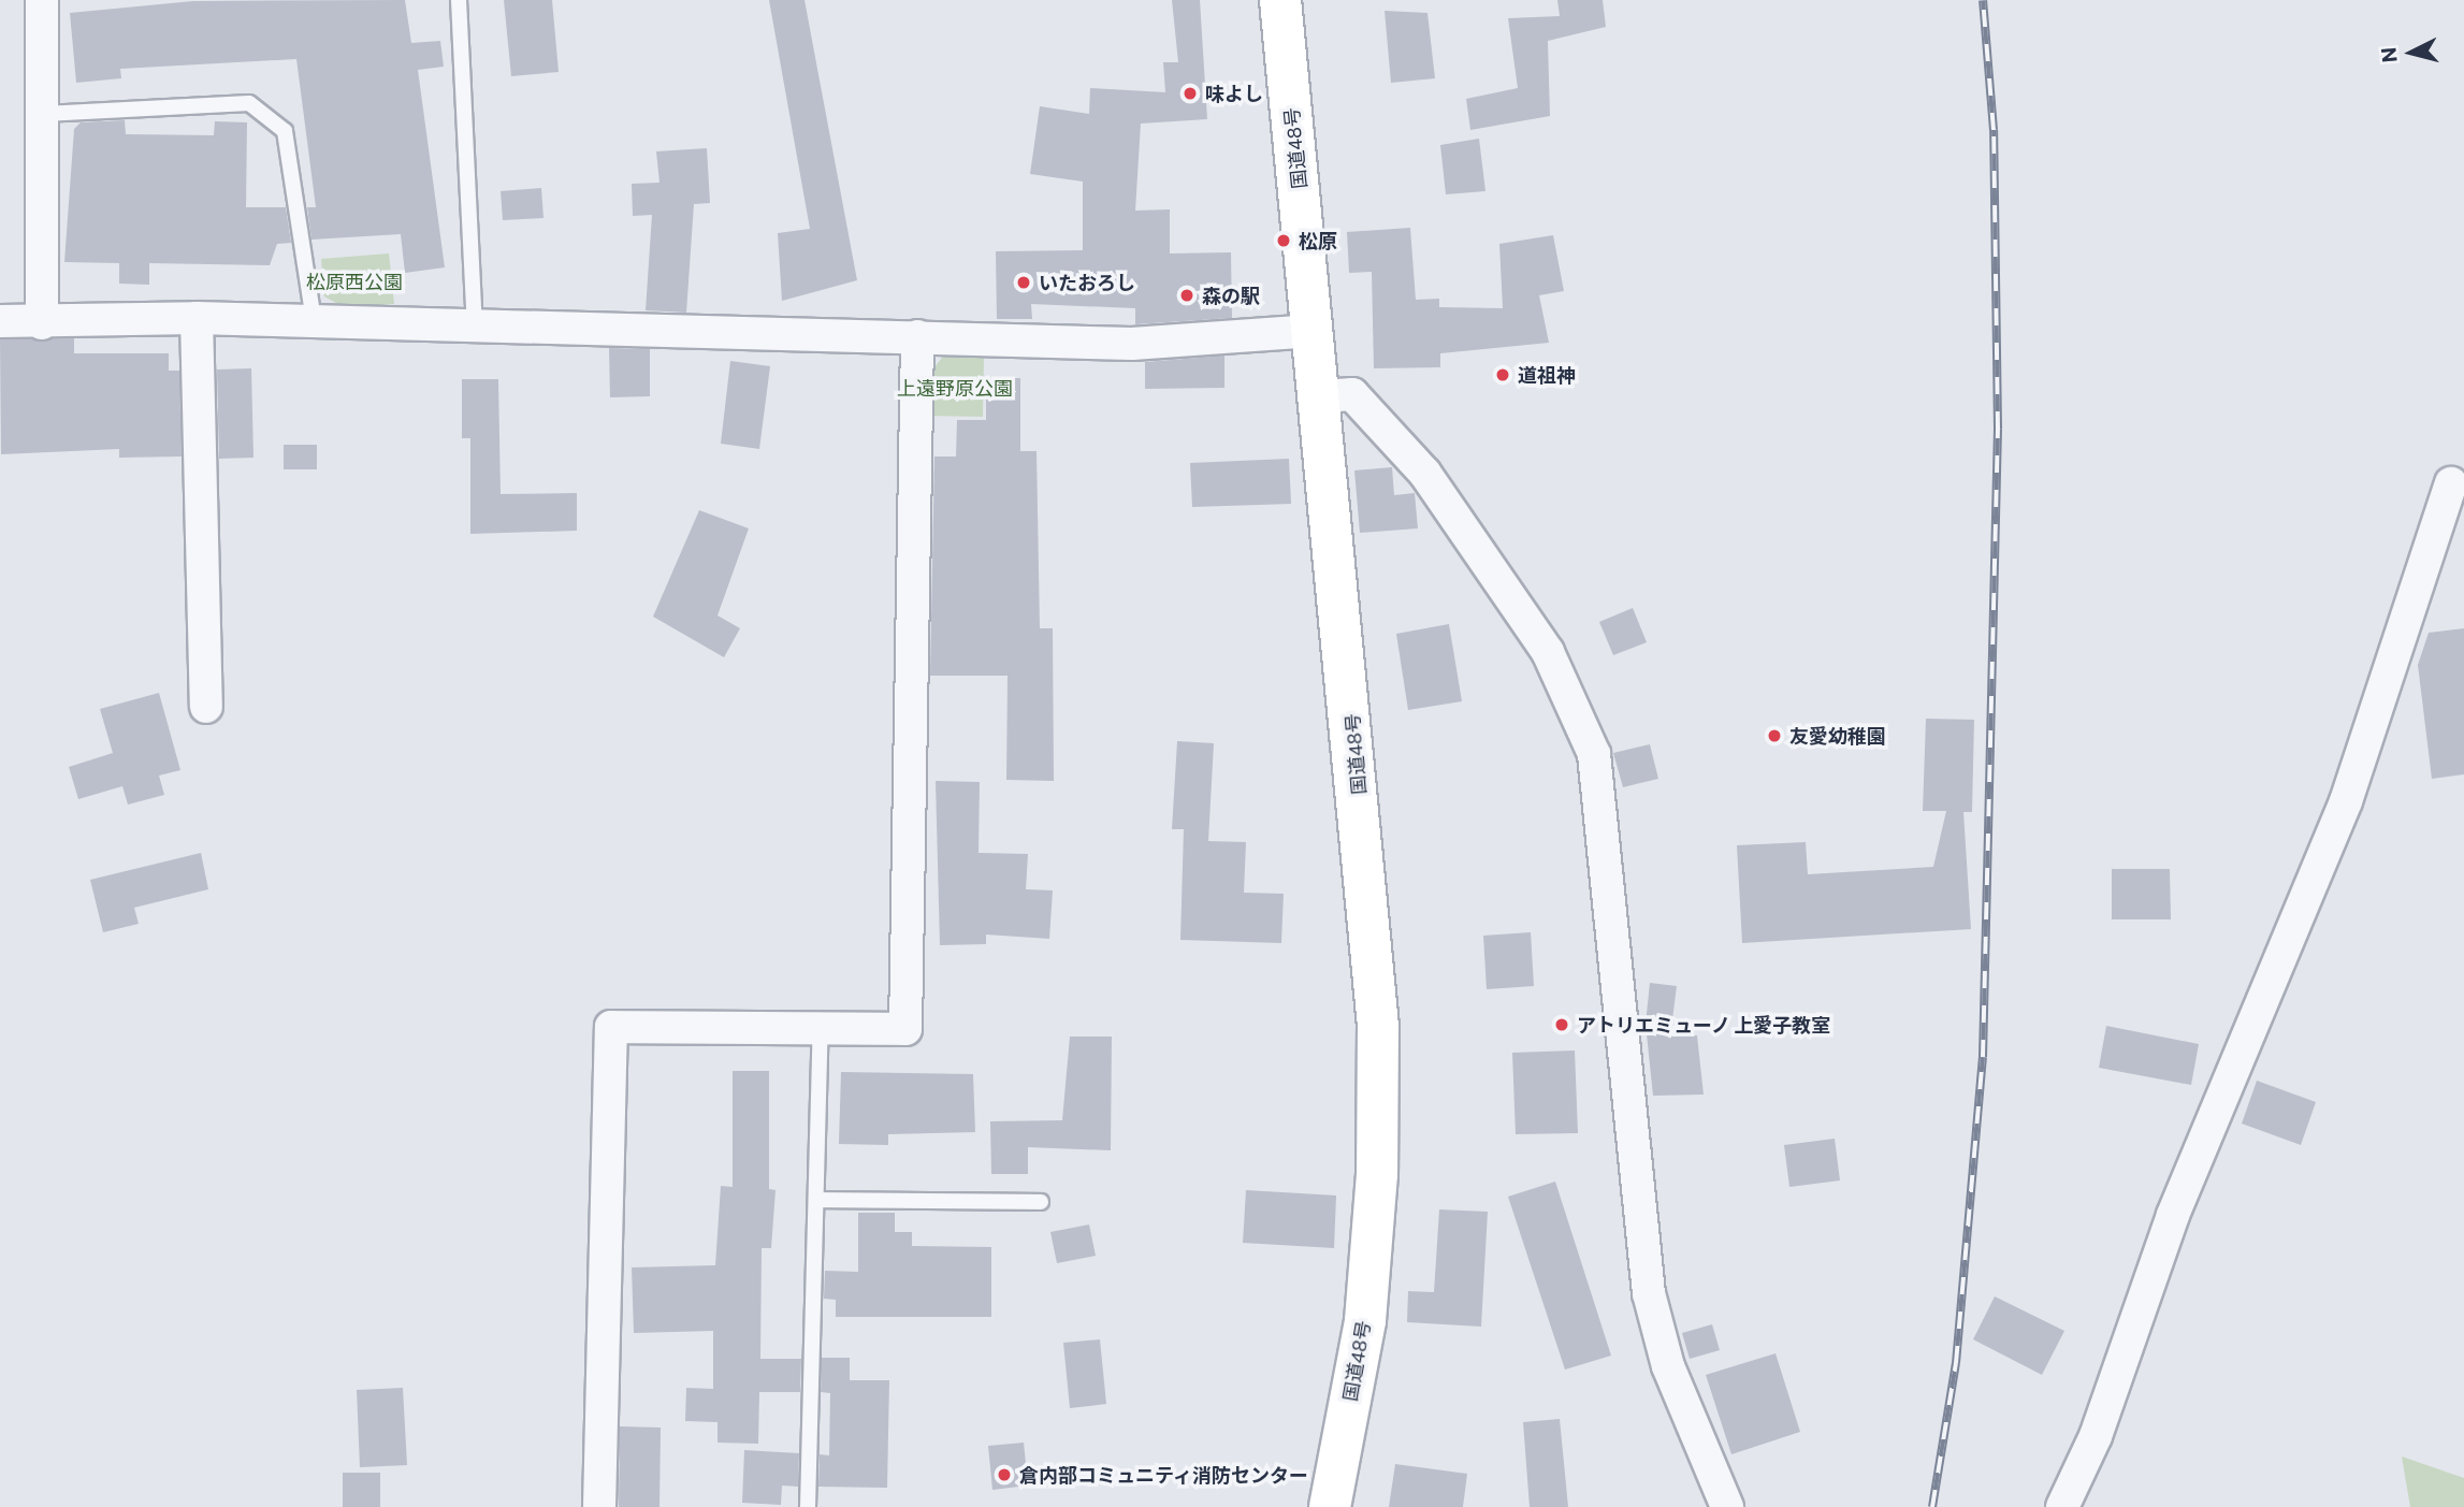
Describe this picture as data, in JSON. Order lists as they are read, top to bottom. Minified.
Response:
{"streets":{"highway":["国道48号"]},"parks":["松原西公園","上遠野原公園"],"places":["味よし","松原","いたおろし","森の駅","道祖神","友愛幼稚園","アトリエミューノ 上愛子教室","倉内部コミュニティ消防センター"],"north":"left"}
